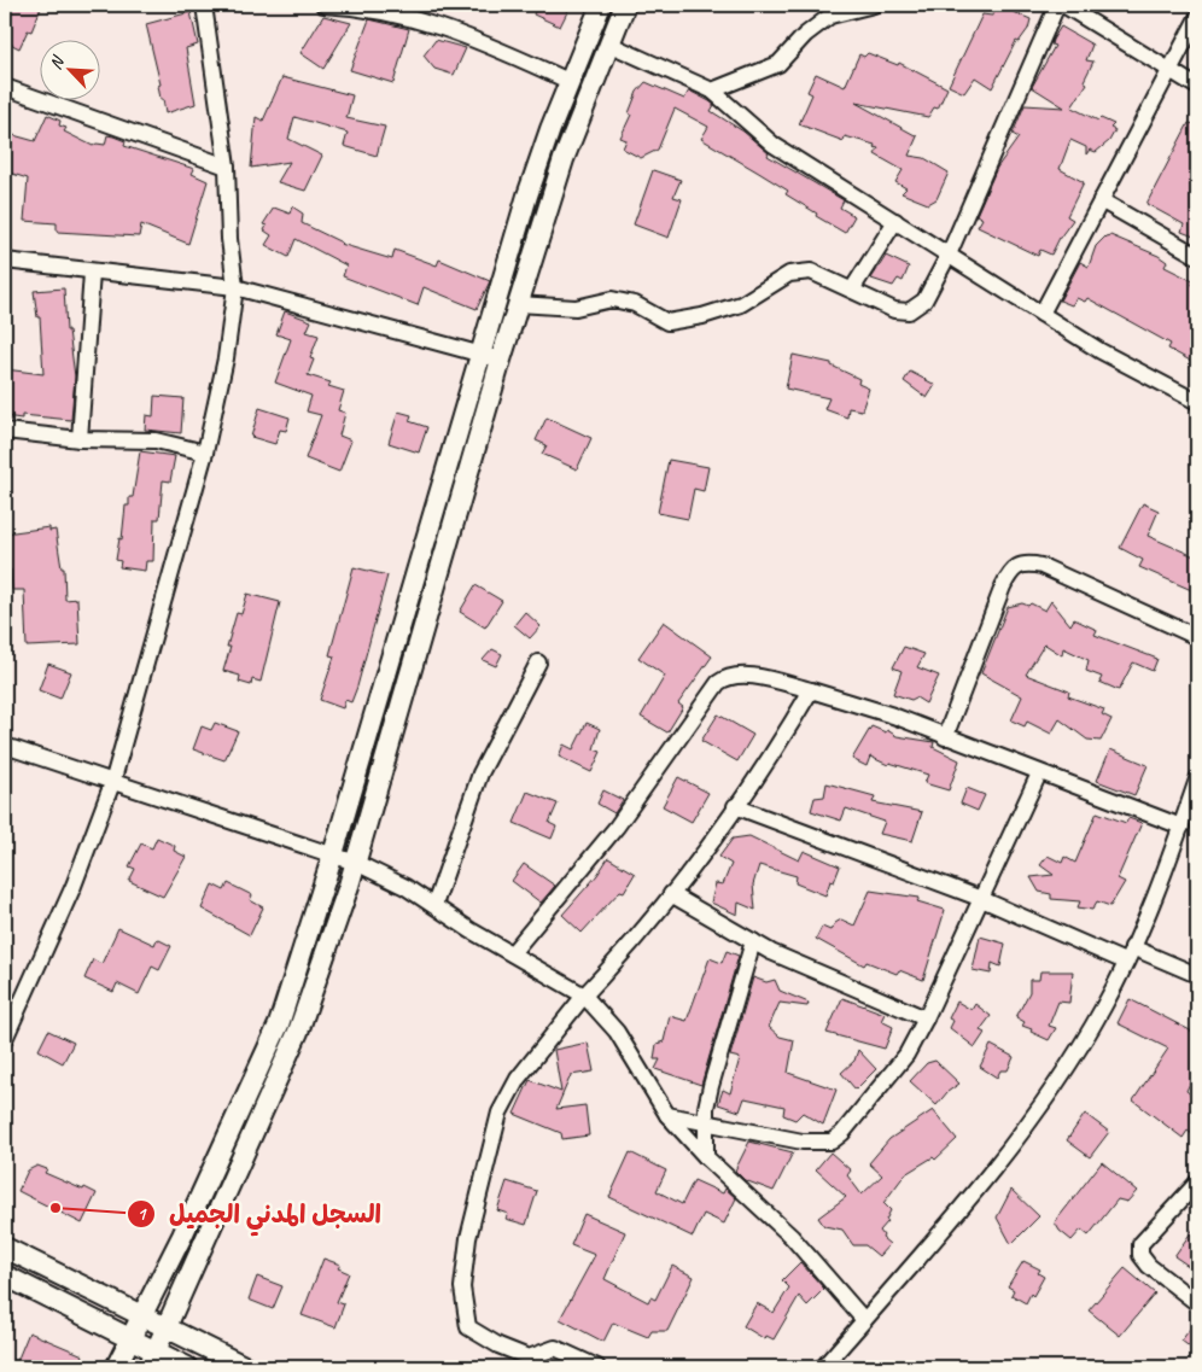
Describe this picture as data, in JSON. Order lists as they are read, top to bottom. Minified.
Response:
{"places":["السجل المدني الجميل"],"north":"top left"}
